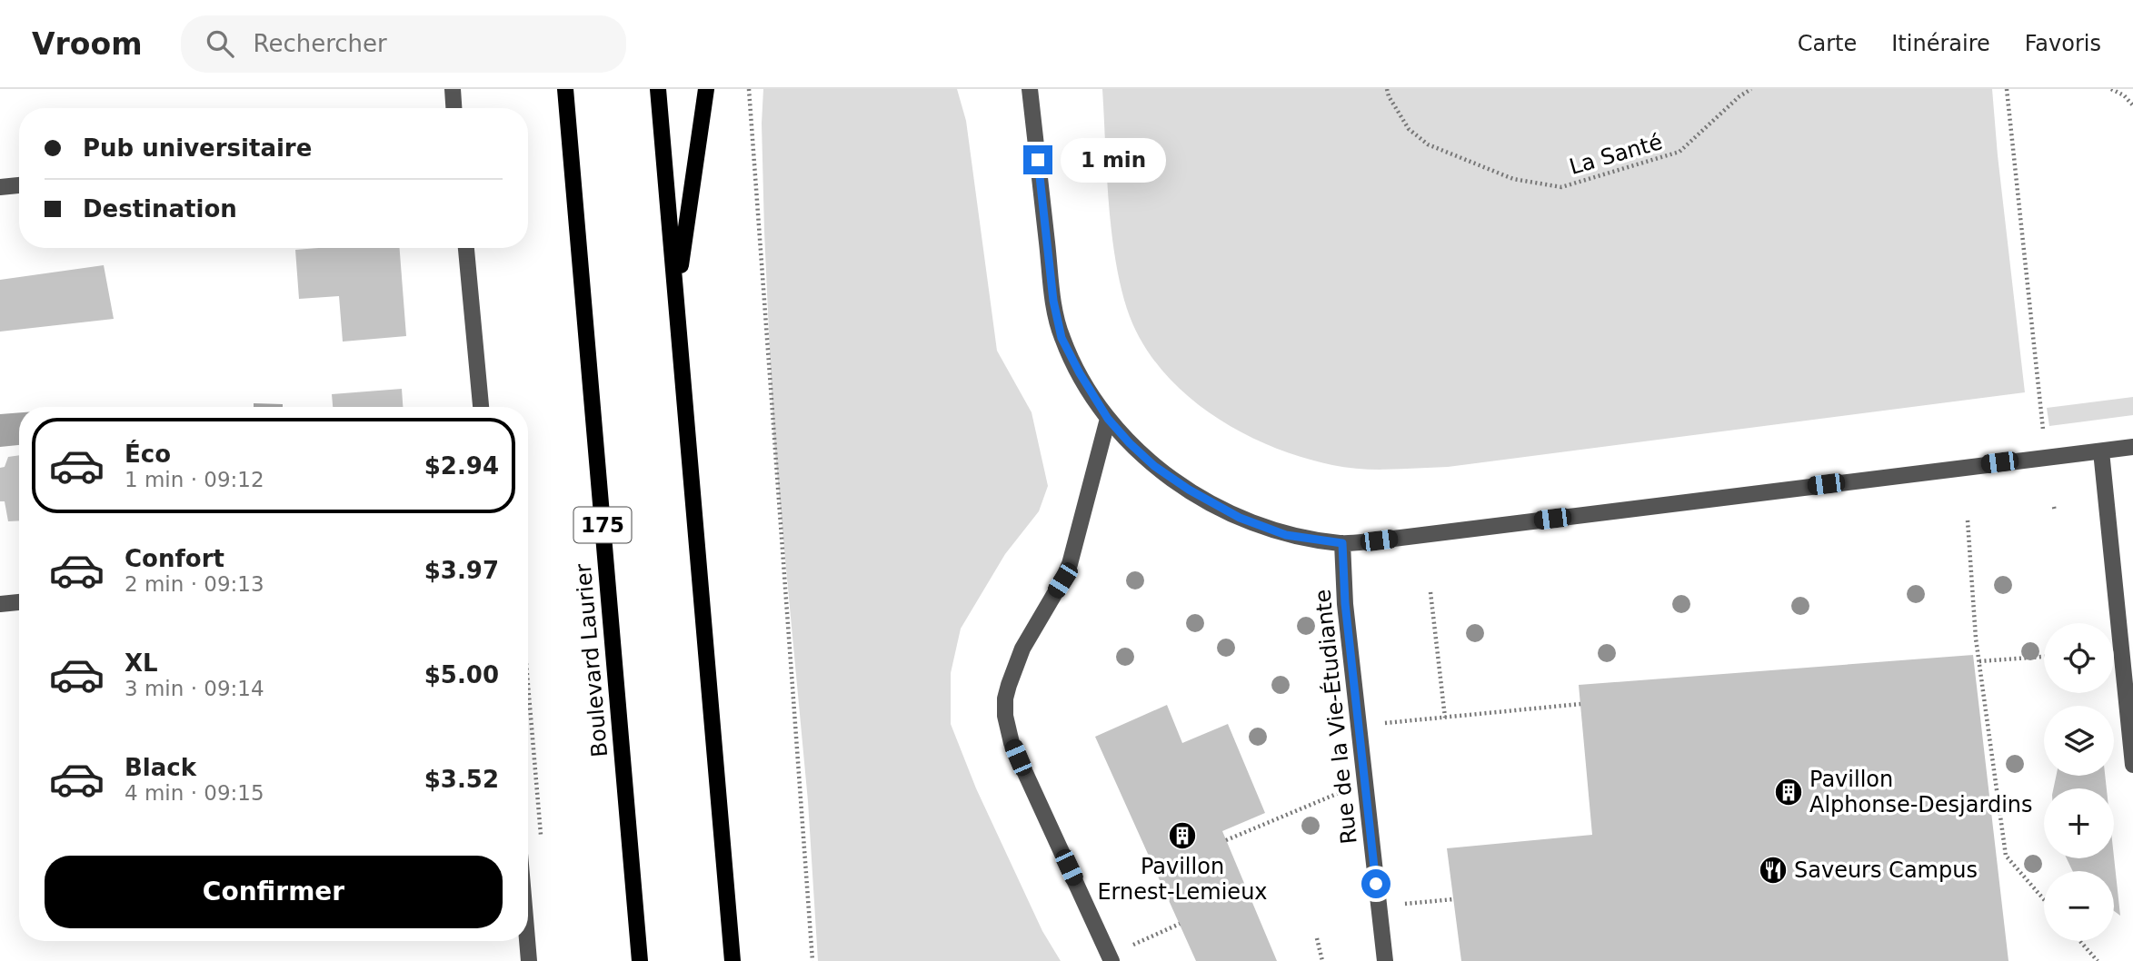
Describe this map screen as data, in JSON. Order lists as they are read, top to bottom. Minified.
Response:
{"streets":{"main road":["175","Boulevard Laurier"],"street":["Rue de la Vie-Étudiante"],"path":["La Santé"]},"places":{"building":["Pavillon Alphonse-Desjardins","Pavillon Ernest-Lemieux"],"restaurant":["Saveurs Campus"]},"page":{"header":"Vroom","search":"Rechercher","nav":["Carte","Itinéraire","Favoris"],"banner":["Pub universitaire","Destination"],"bubble":"1 min","list":[{"name":"Éco","note":"1 min · 09:12","value":"$2.94"},{"name":"Confort","note":"2 min · 09:13","value":"$3.97"},{"name":"XL","note":"3 min · 09:14","value":"$5.00"},{"name":"Black","note":"4 min · 09:15","value":"$3.52"}],"map_buttons":["+","−"],"buttons":"Confirmer"}}
